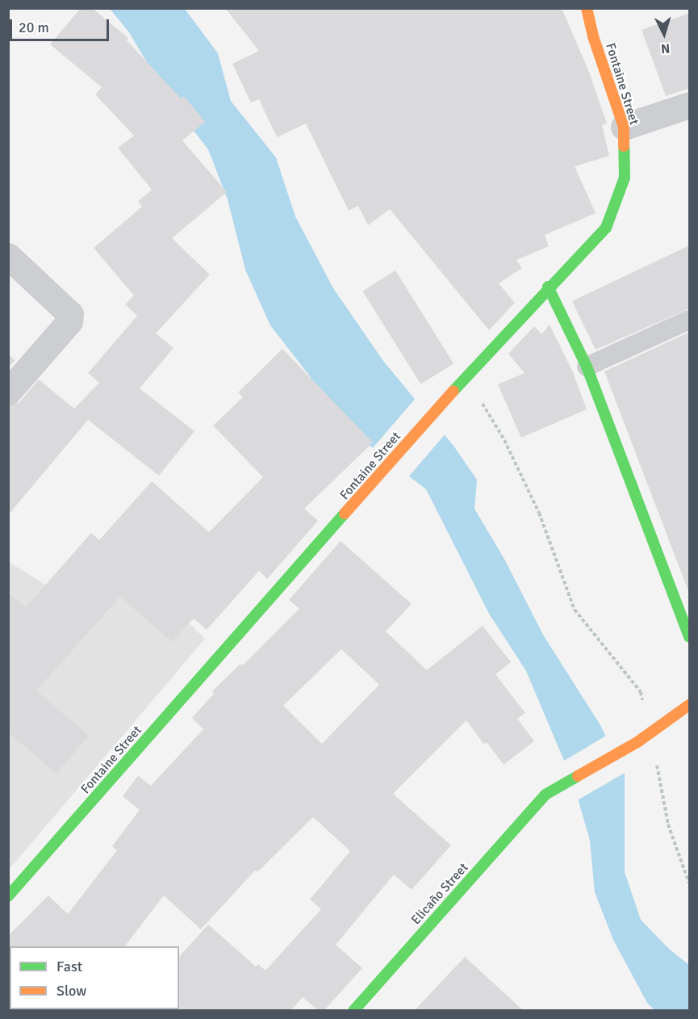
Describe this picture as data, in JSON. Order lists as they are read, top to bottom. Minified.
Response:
{"streets":{"street":["Fontaine Street","Elicaño Street"]},"legend":["Fast","Slow"],"scale_bar":"20 m","north":"bottom"}
